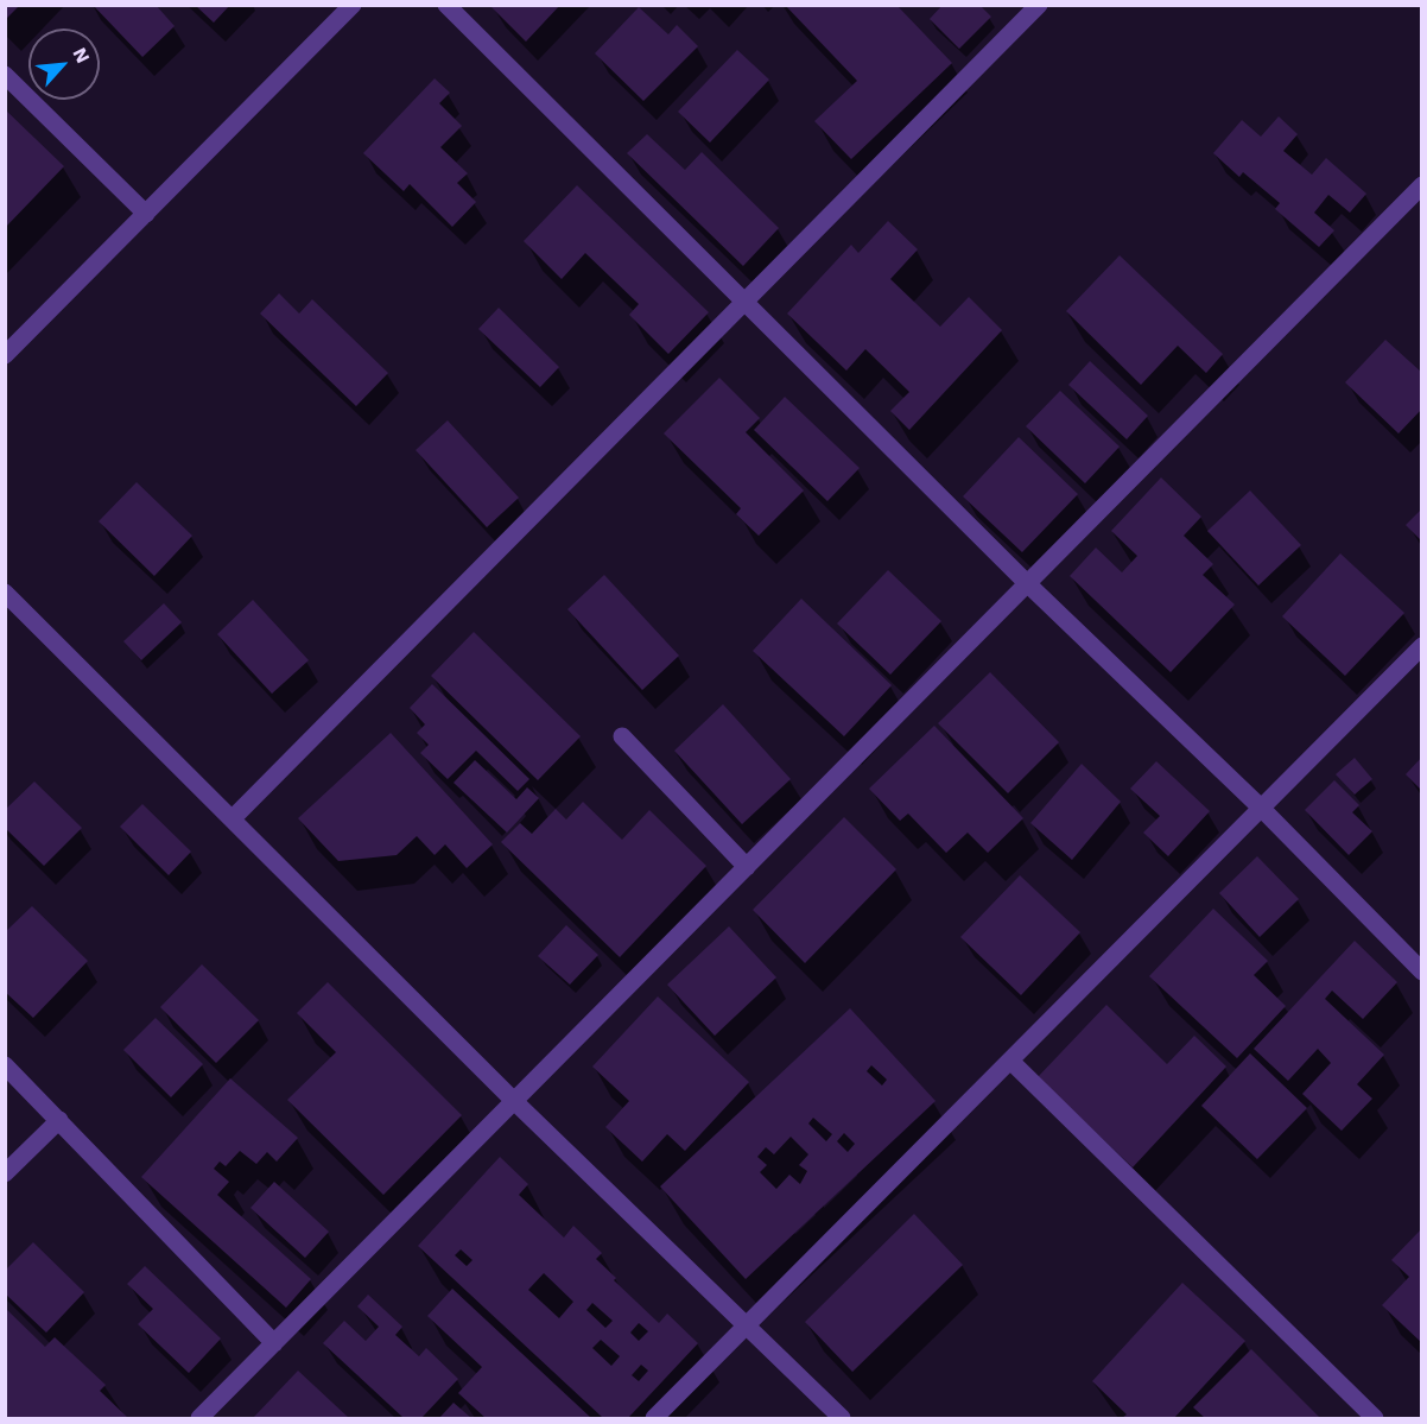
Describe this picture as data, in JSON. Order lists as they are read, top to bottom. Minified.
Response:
{"north":"top right"}
